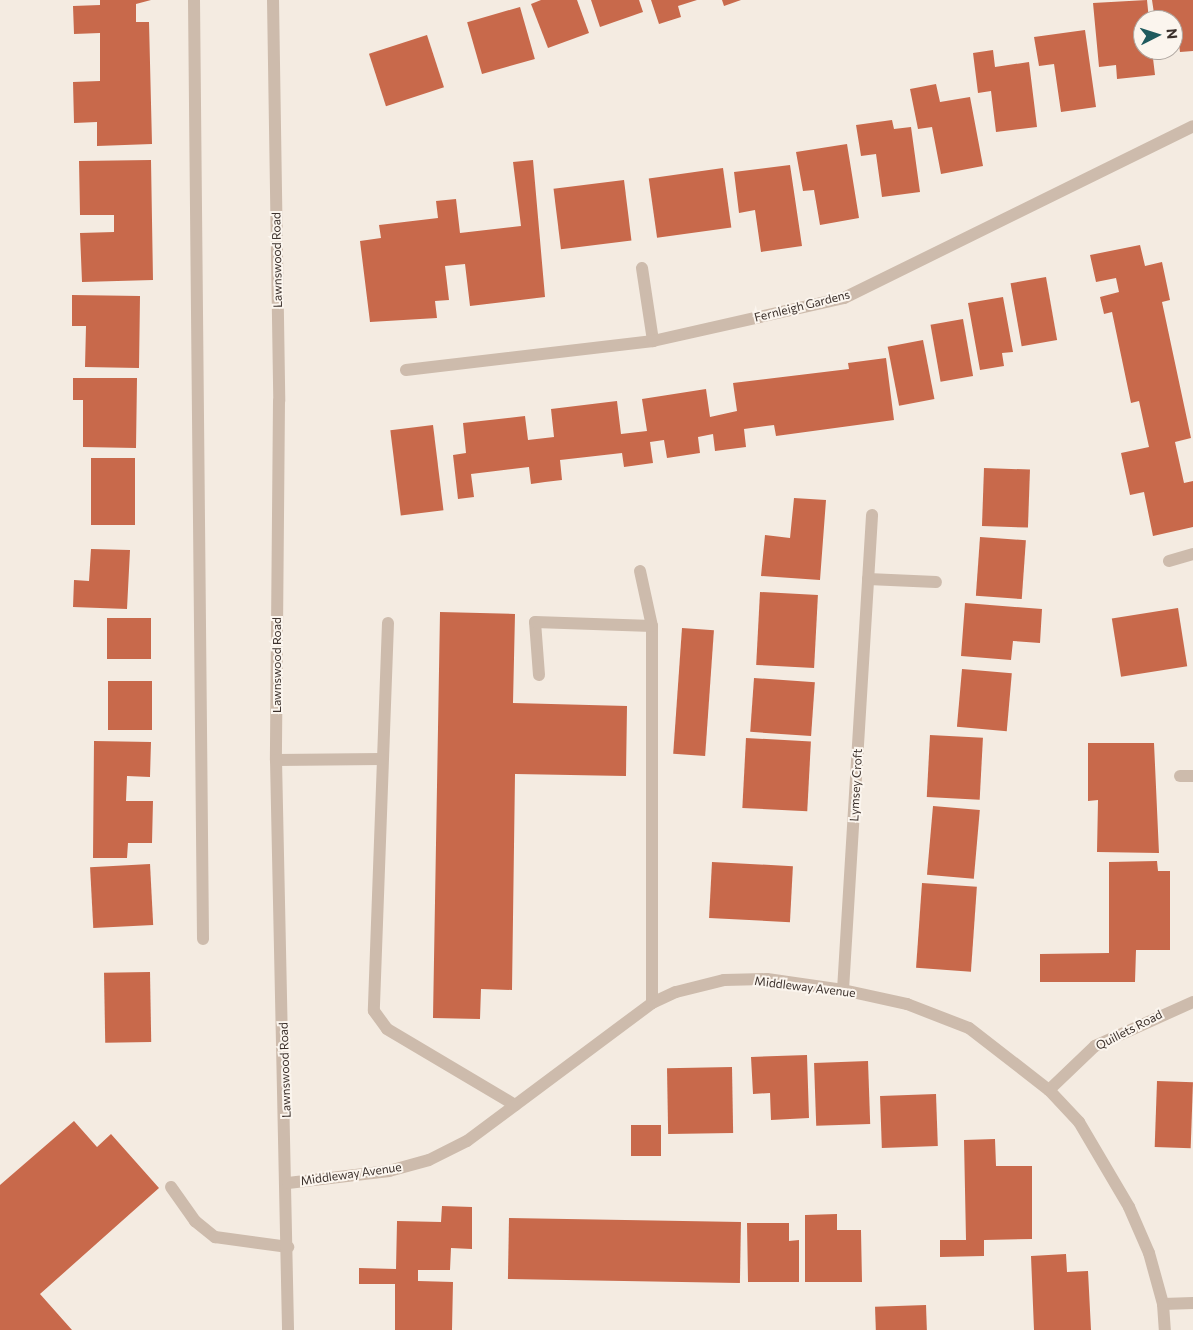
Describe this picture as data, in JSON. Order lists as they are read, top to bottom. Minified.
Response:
{"streets":{"street":["Lawnswood Road","Fernleigh Gardens","Lymsey Croft","Middleway Avenue","Quillets Road"]},"crossings":[["Lawnswood Road","Middleway Avenue"],["Lymsey Croft","Middleway Avenue"],["Middleway Avenue","Quillets Road"]],"north":"right"}
